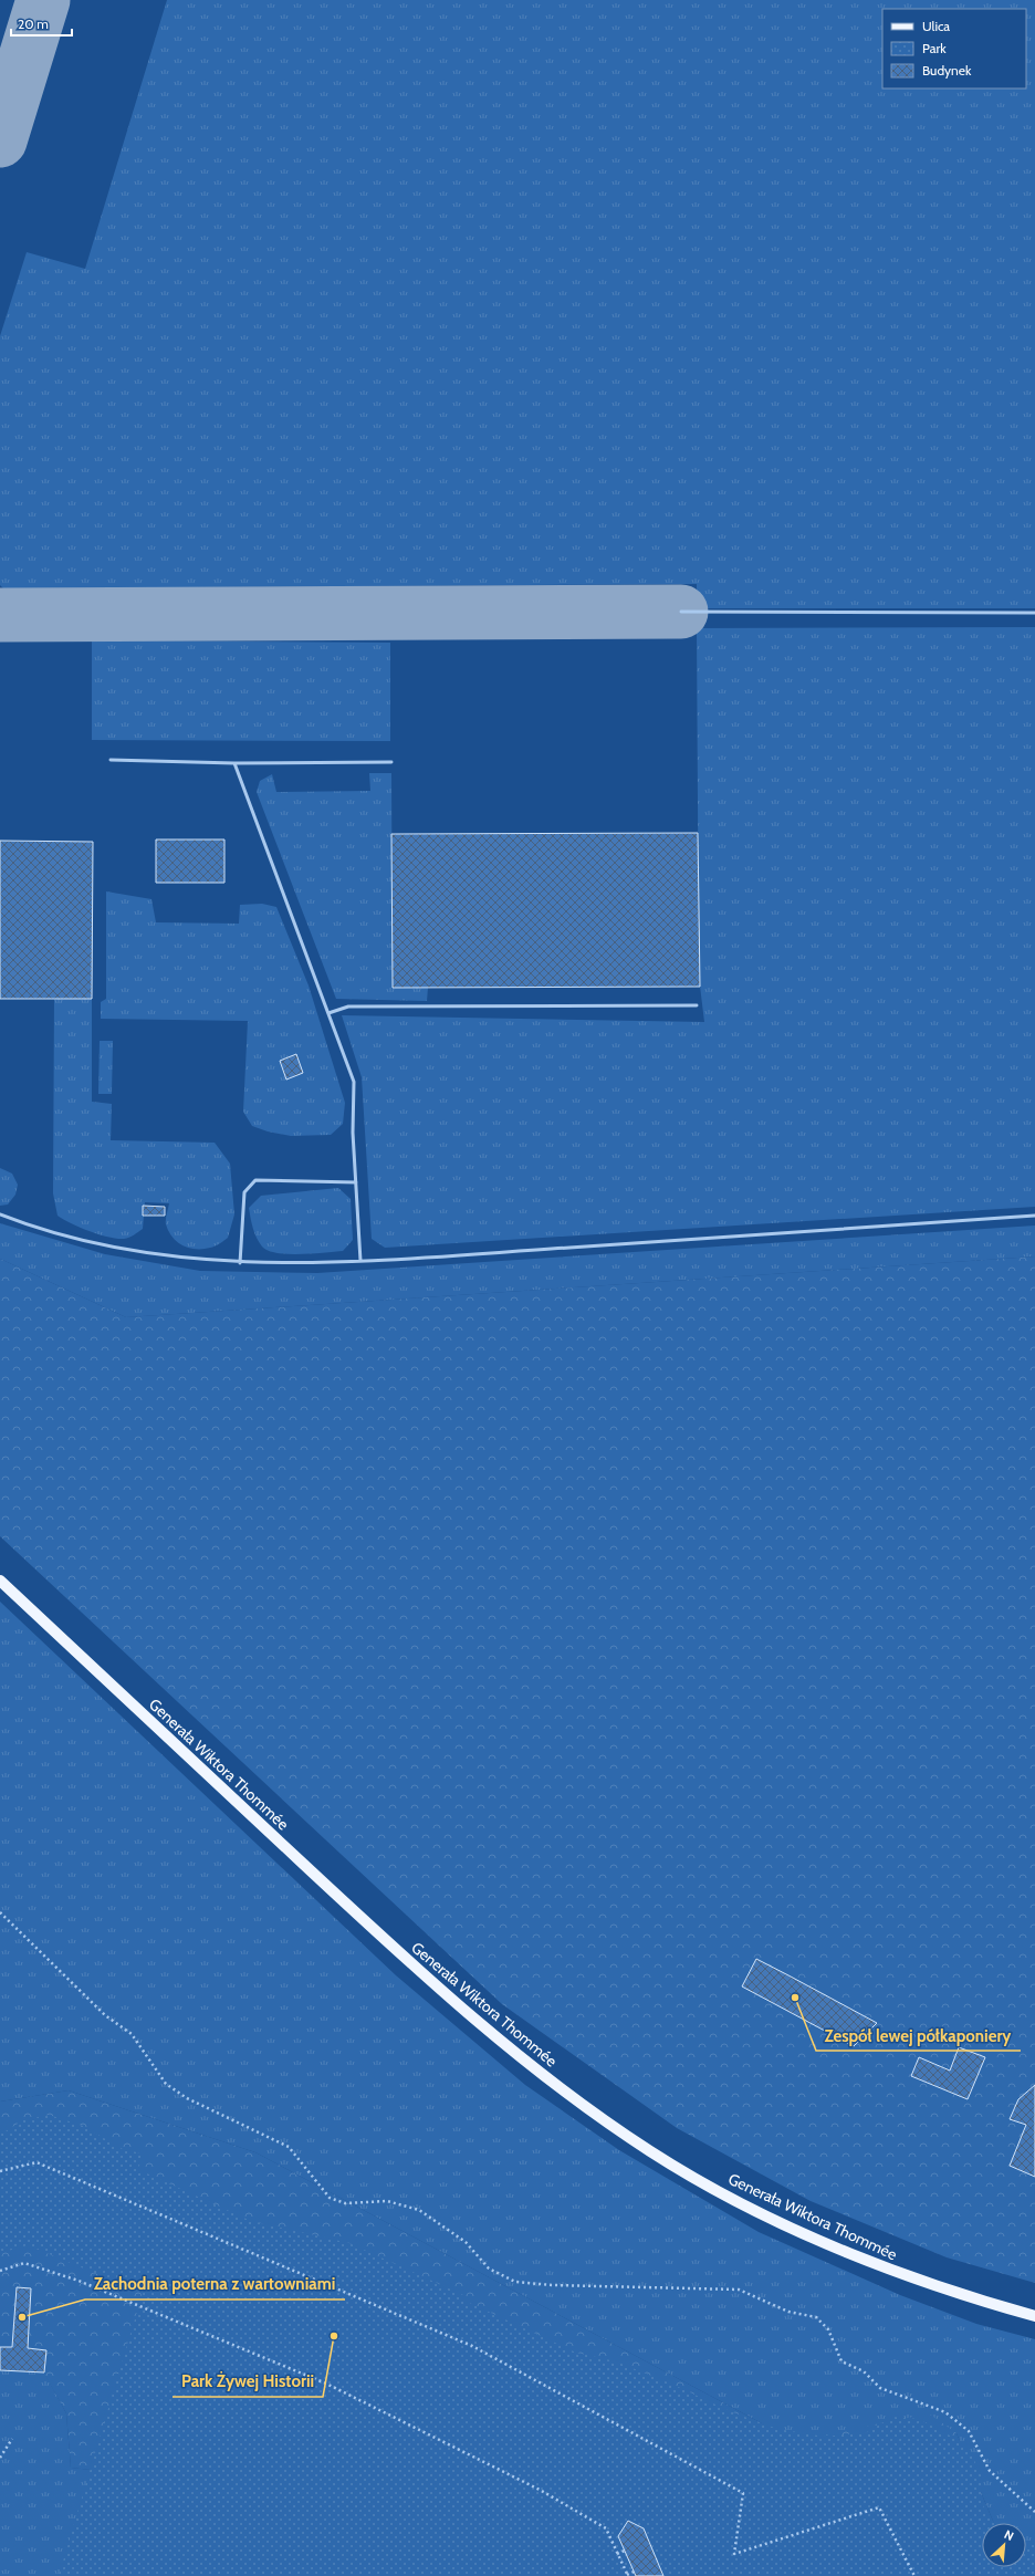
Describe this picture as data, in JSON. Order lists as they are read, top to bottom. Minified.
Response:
{"streets":{"main road":["Generała Wiktora Thommée"]},"places":["Zespół lewej półkaponiery","Zachodnia poterna z wartowniami","Park Żywej Historii"],"legend":["Ulica","Park","Budynek"],"scale_bar":"20 m","north":"top right"}
